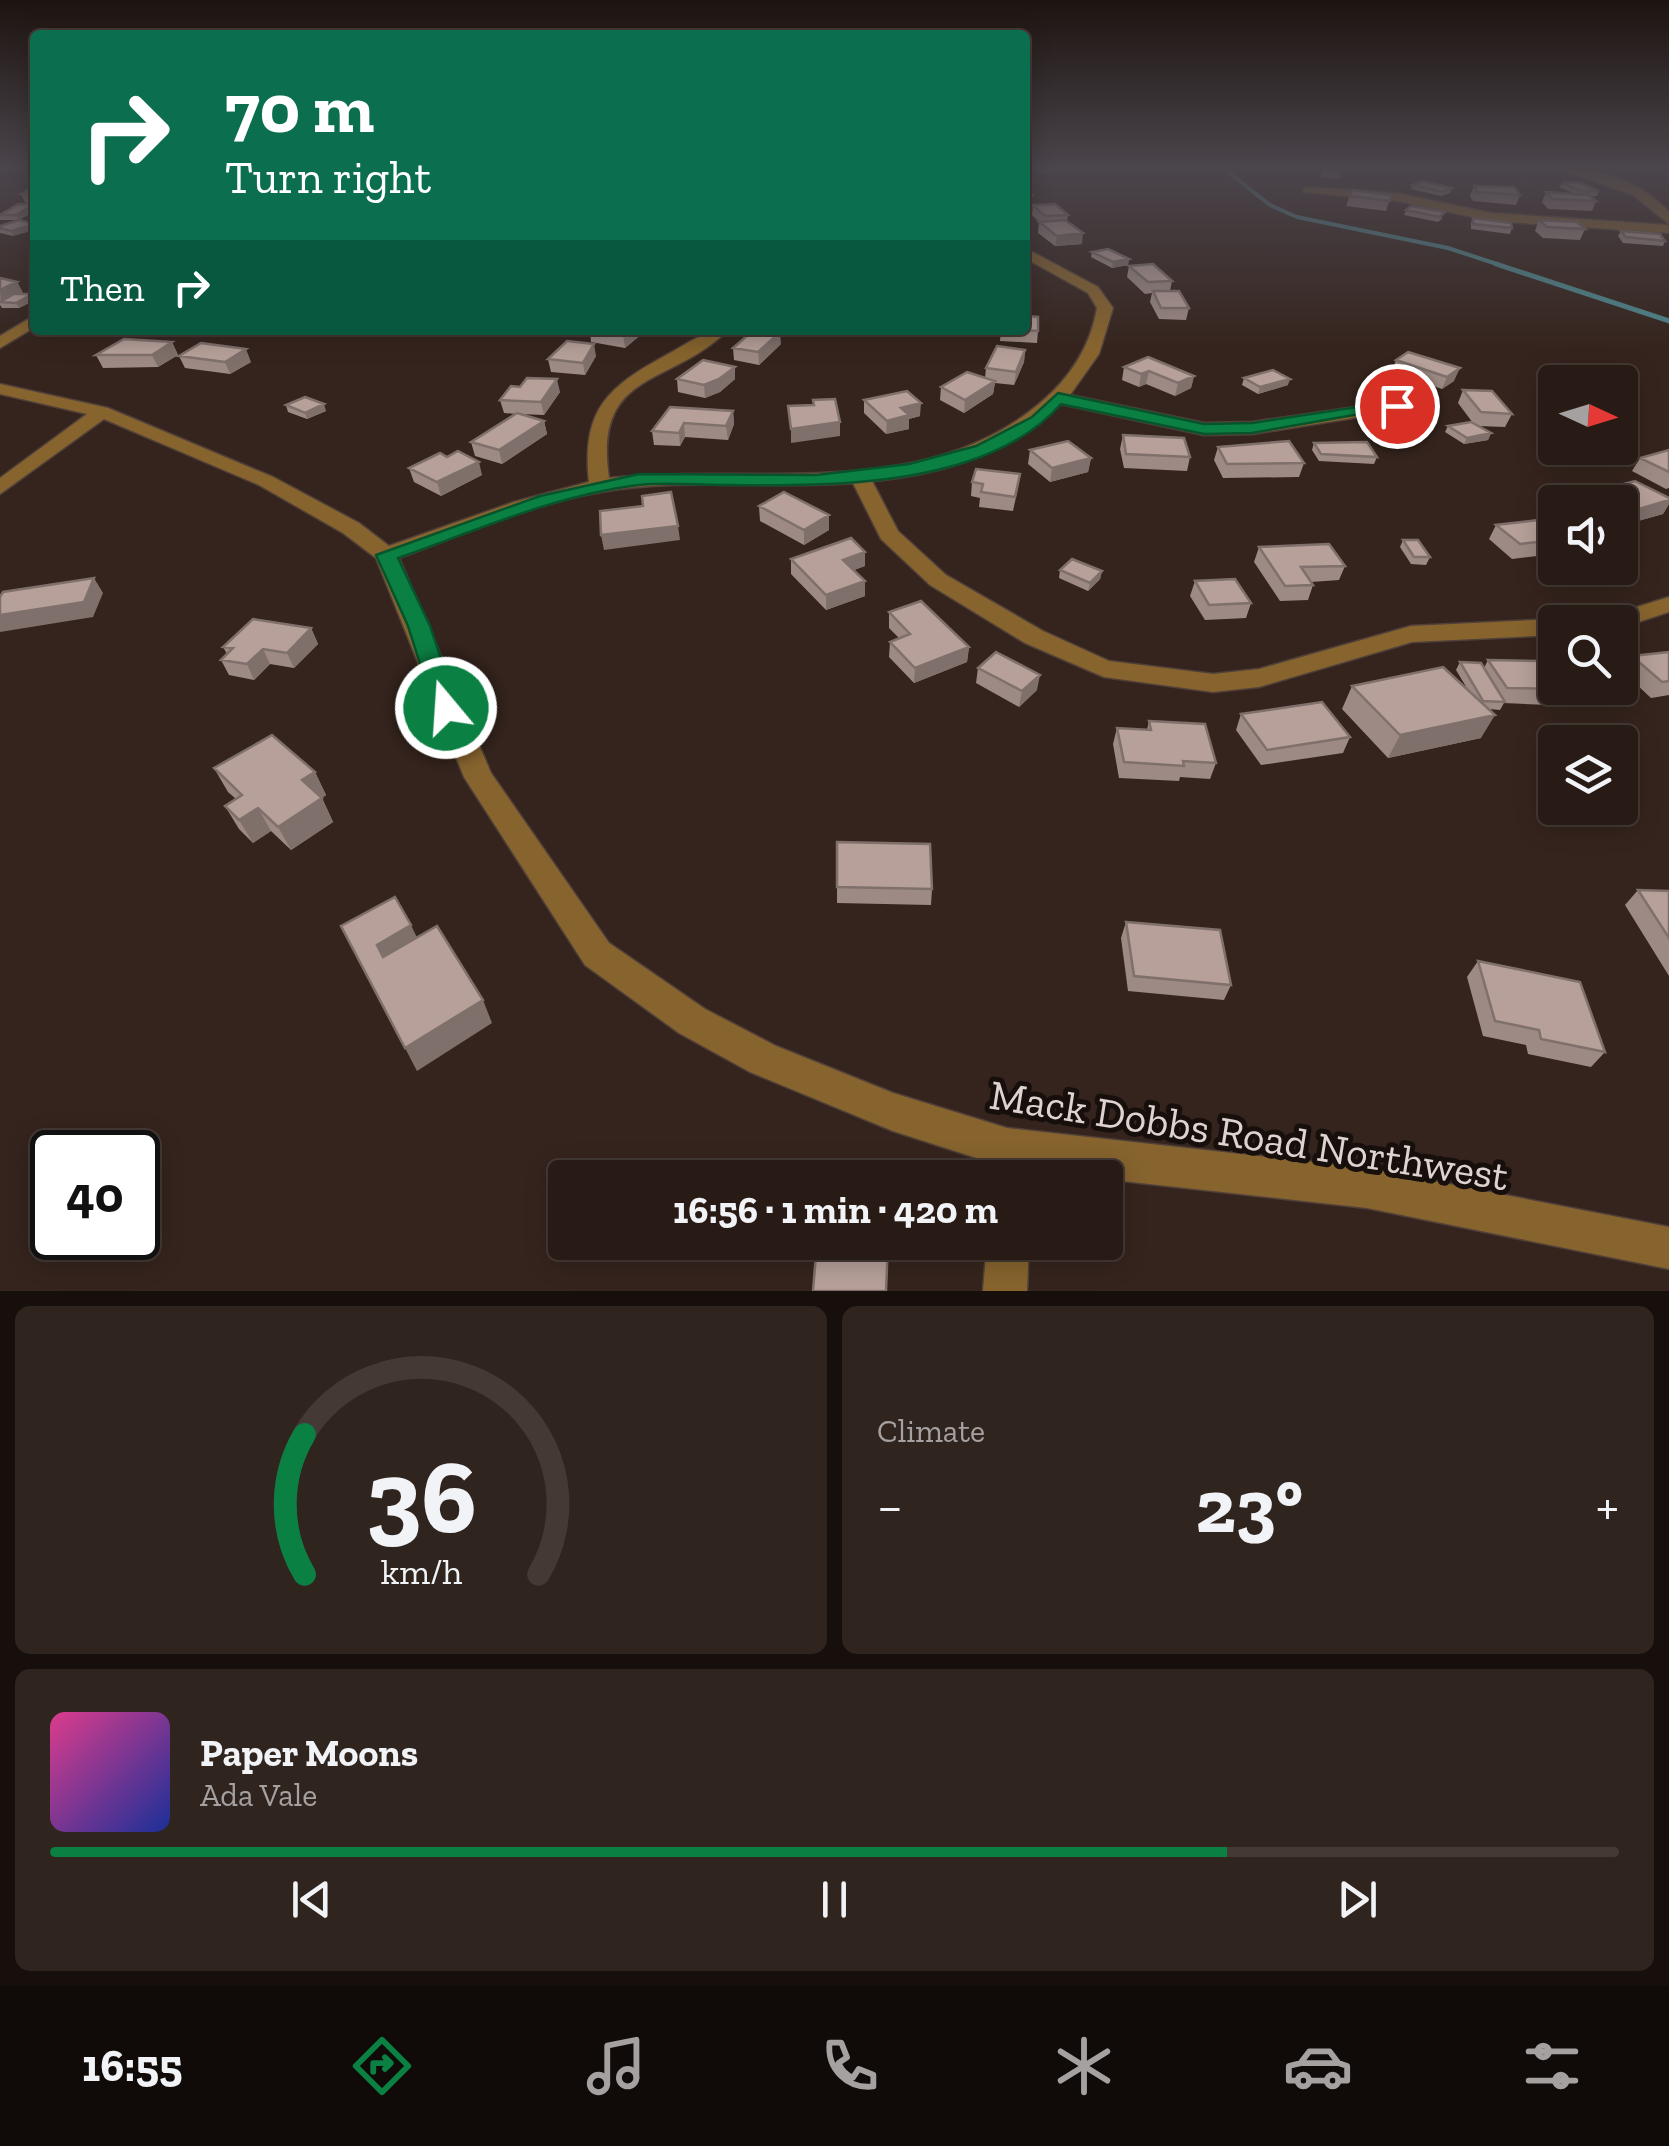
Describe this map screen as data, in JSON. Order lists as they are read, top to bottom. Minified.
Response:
{"streets":{"street":["Mack Dobbs Road Northwest"]},"north":"right","page":{"turn":["70 m","Turn right"],"then":"Then","limit":"40","trip":"16:56 · 1 min · 420 m","tile":"Climate","heat":["−","23°","+"],"song":["Paper Moons","Ada Vale"],"tabs":"16:55","gauge":["36","km/h"]}}
